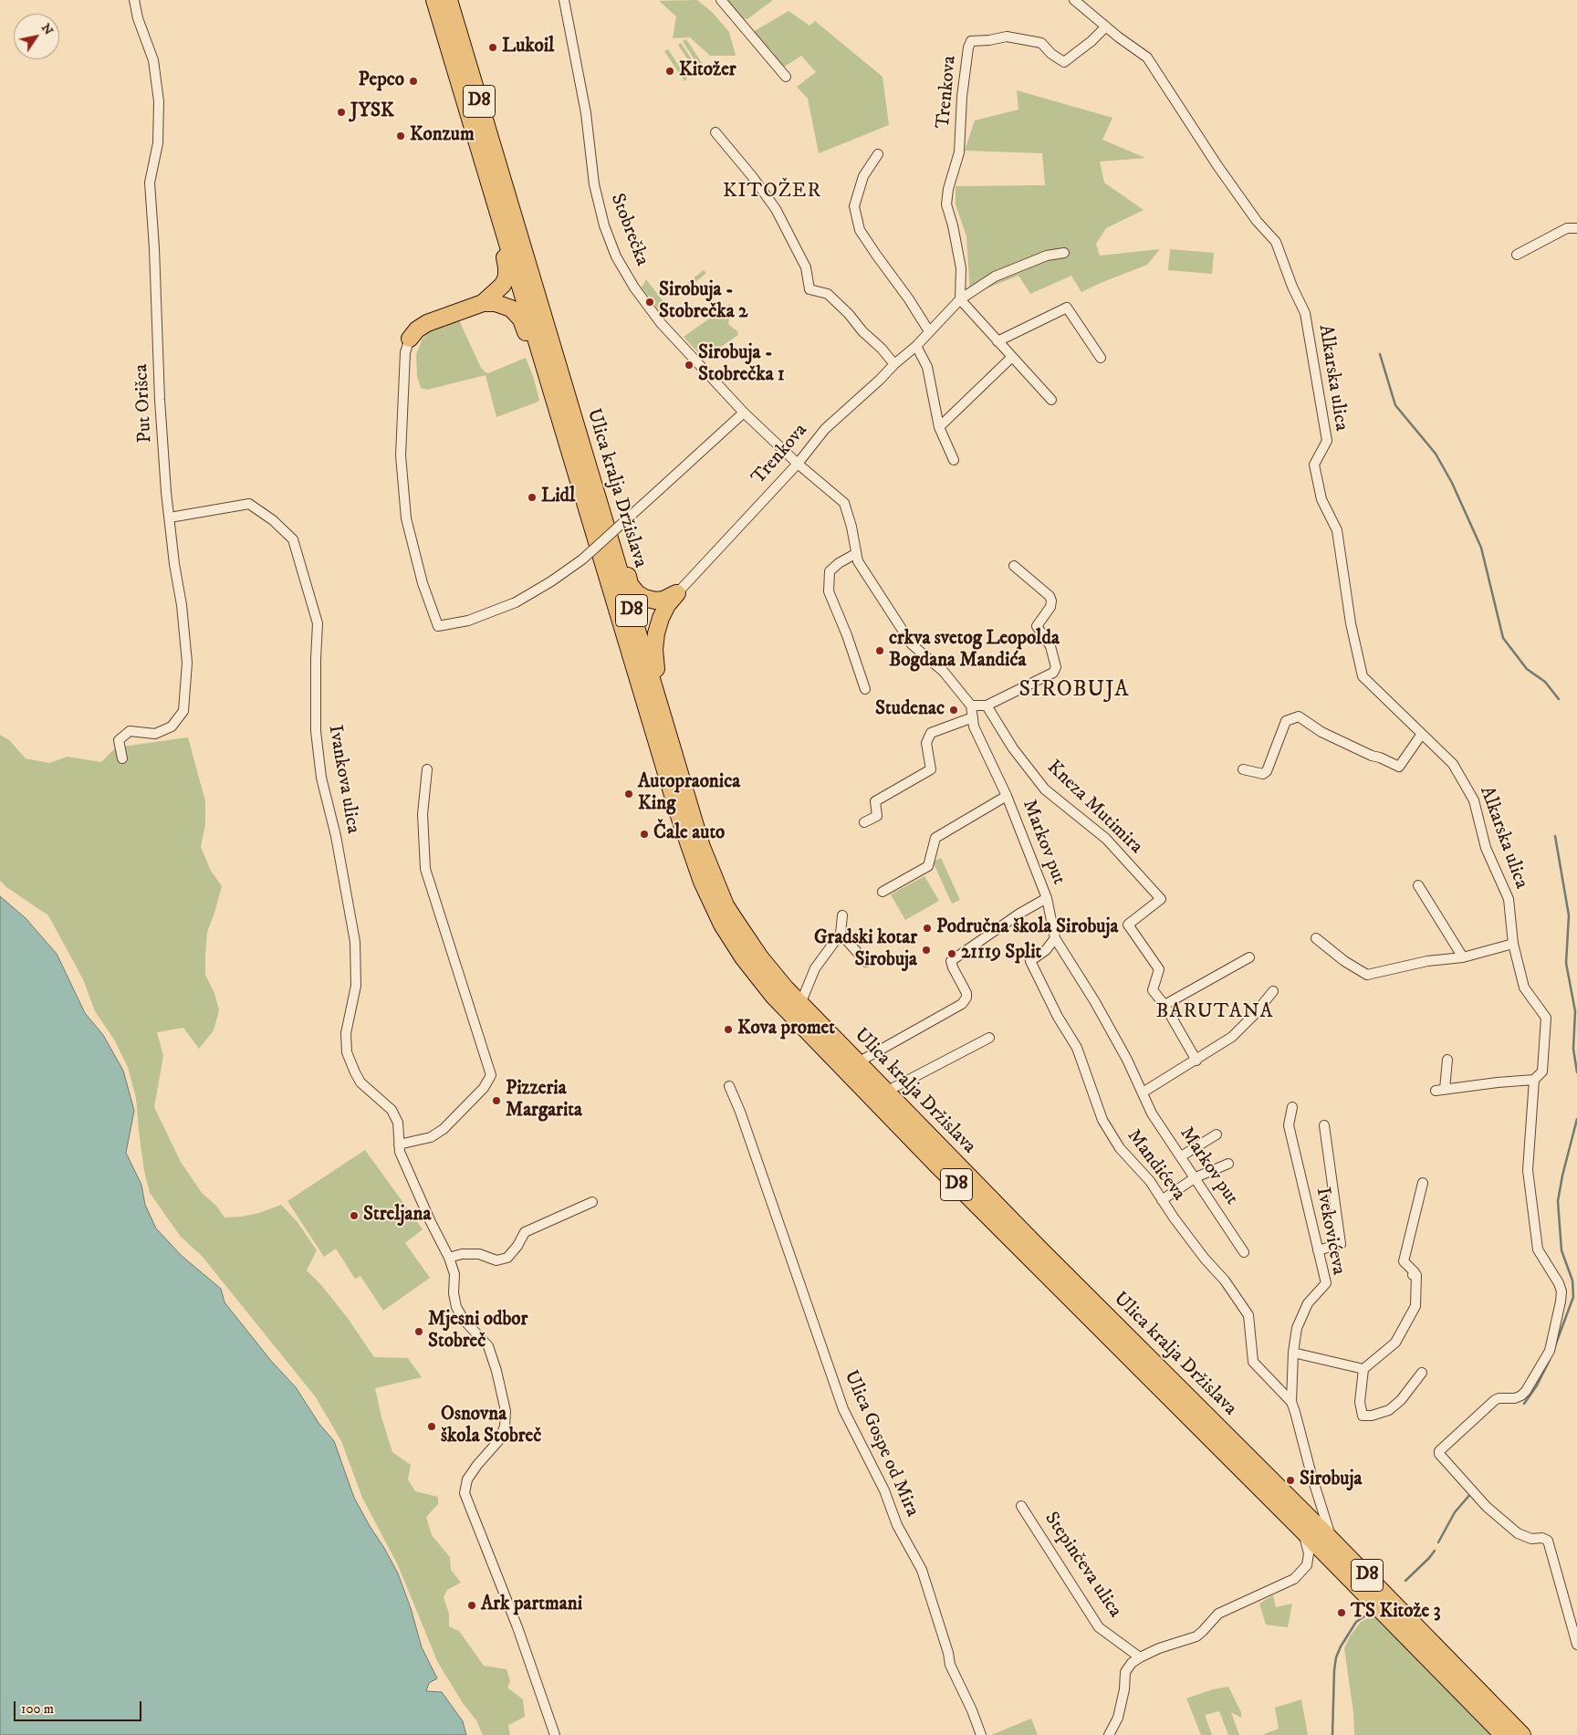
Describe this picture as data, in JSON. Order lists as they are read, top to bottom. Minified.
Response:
{"streets":{"highway":["D8","Ulica kralja Držislava"],"street":["Trenkova","Stobrečka","Alkarska ulica","Put Orišca","Ivankova ulica","Kneza Mutimira","Markov put","Mandićeva","Ivekovićeva","Ulica Gospe od Mira","Stepinčeva ulica"]},"crossings":[["Trenkova","Stobrečka"],["Trenkova","Alkarska ulica"],["Put Orišca","Ivankova ulica"],["Ulica kralja Držislava","Ivekovićeva"],["Markov put","Mandićeva"],["Mandićeva","Ivekovićeva"]],"districts":["KITOŽER","SIROBUJA","BARUTANA"],"places":["Lukoil","Kitožer","Pepco","JYSK","Konzum","Sirobuja - Stobrečka 2","Sirobuja - Stobrečka 1","Lidl","crkva svetog Leopolda Bogdana Mandića","Studenac","Autopraonica King","Čale auto","Područna škola Sirobuja","Gradski kotar Sirobuja","21119 Split","Kova promet","Pizzeria Margarita","Streljana","Mjesni odbor Stobreč","Osnovna škola Stobreč","Sirobuja","Ark partmani","TS Kitože 3"],"scale_bar":"100 m","north":"top right"}
